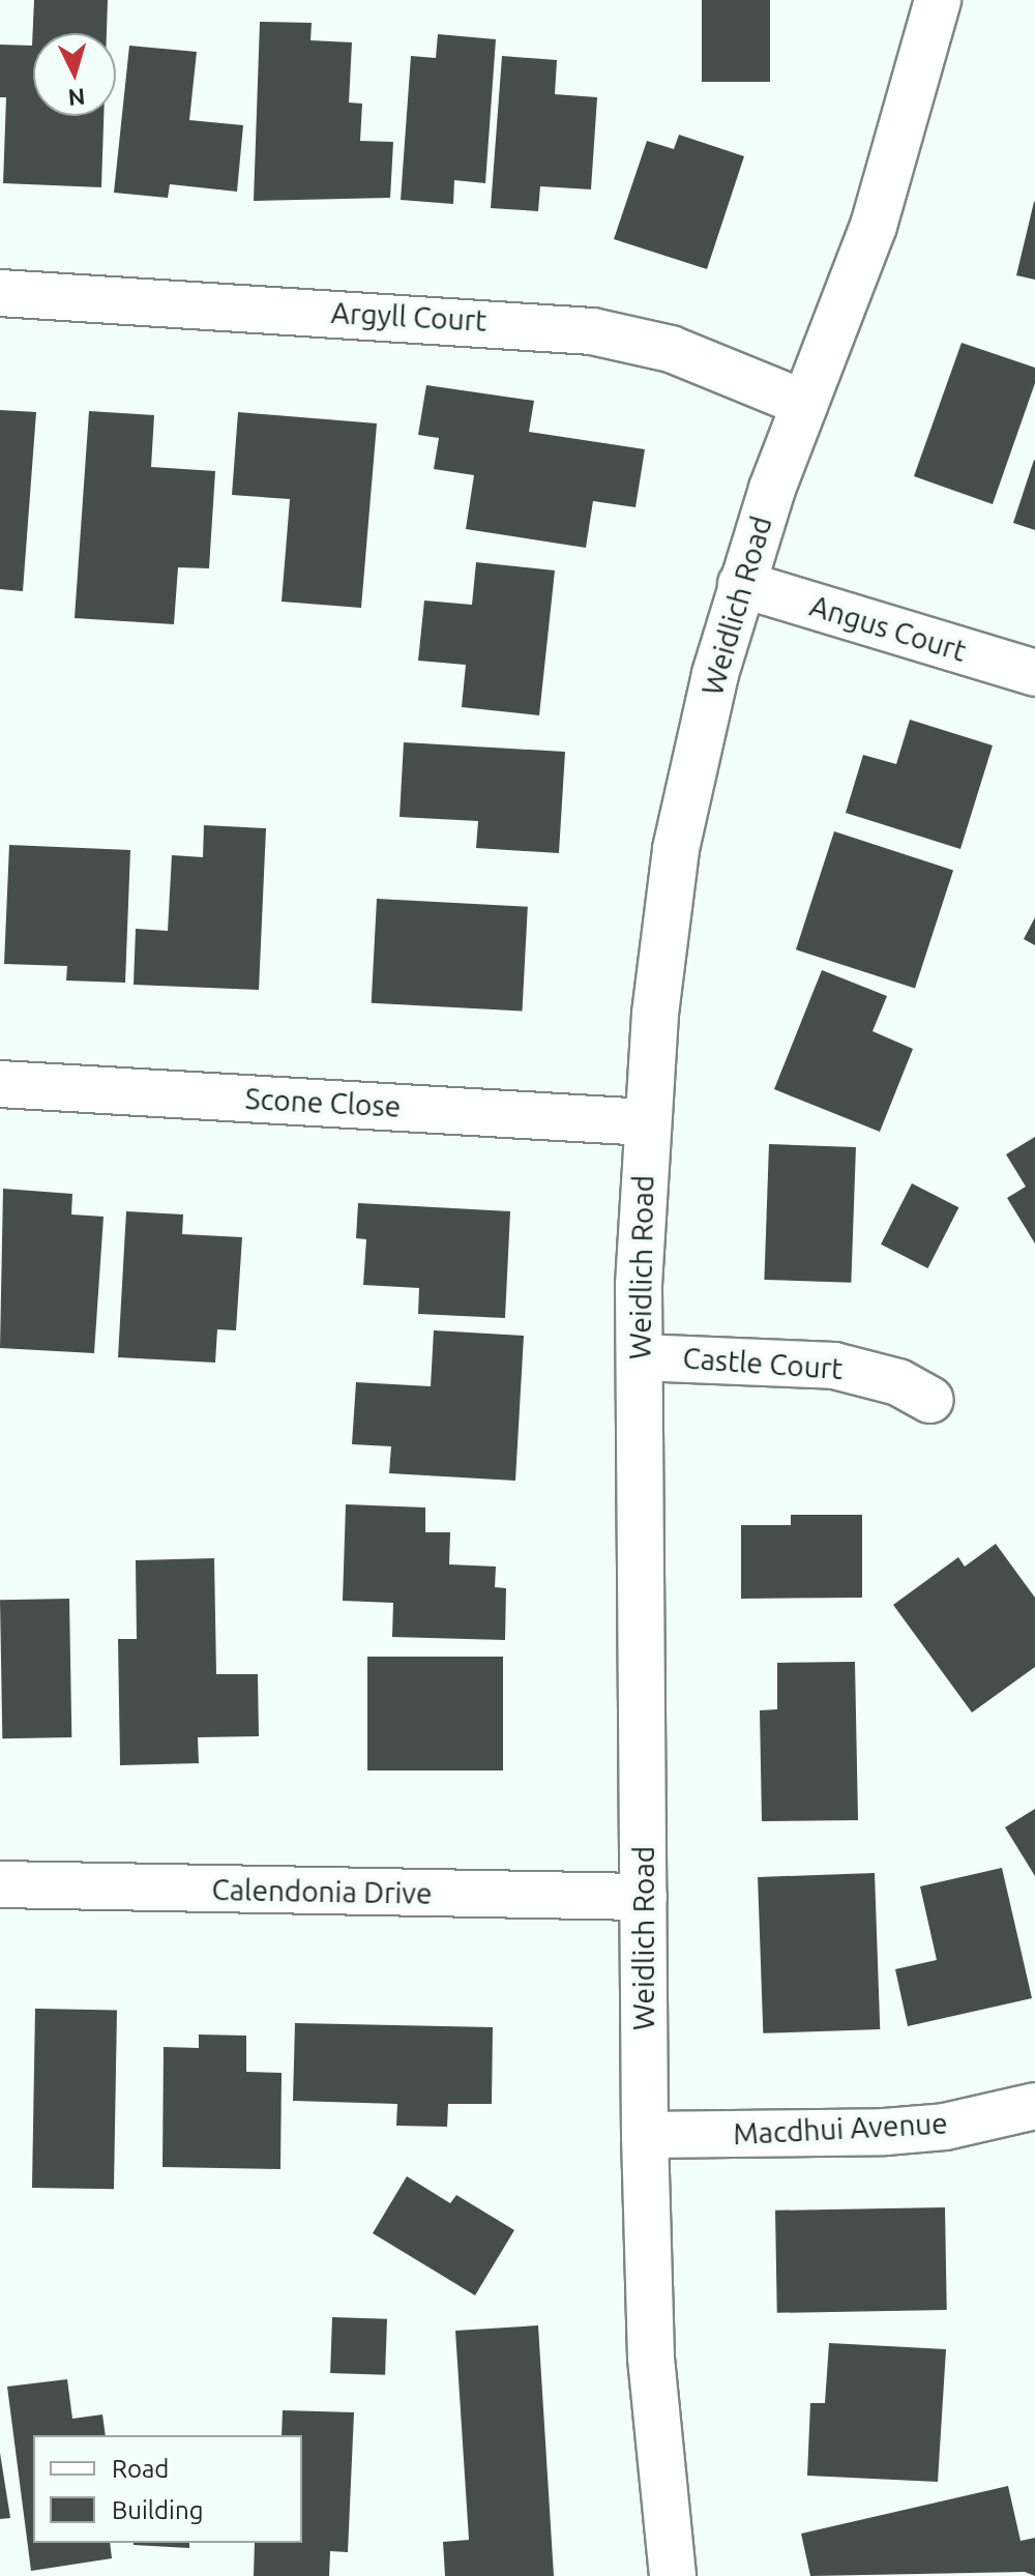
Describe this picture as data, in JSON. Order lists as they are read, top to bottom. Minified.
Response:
{"streets":{"street":["Argyll Court","Weidlich Road","Angus Court","Scone Close","Castle Court","Calendonia Drive","Macdhui Avenue"]},"crossings":[["Argyll Court","Weidlich Road"],["Weidlich Road","Angus Court"],["Weidlich Road","Scone Close"],["Weidlich Road","Castle Court"],["Weidlich Road","Calendonia Drive"],["Weidlich Road","Macdhui Avenue"]],"legend":["Road","Building"],"north":"bottom"}
